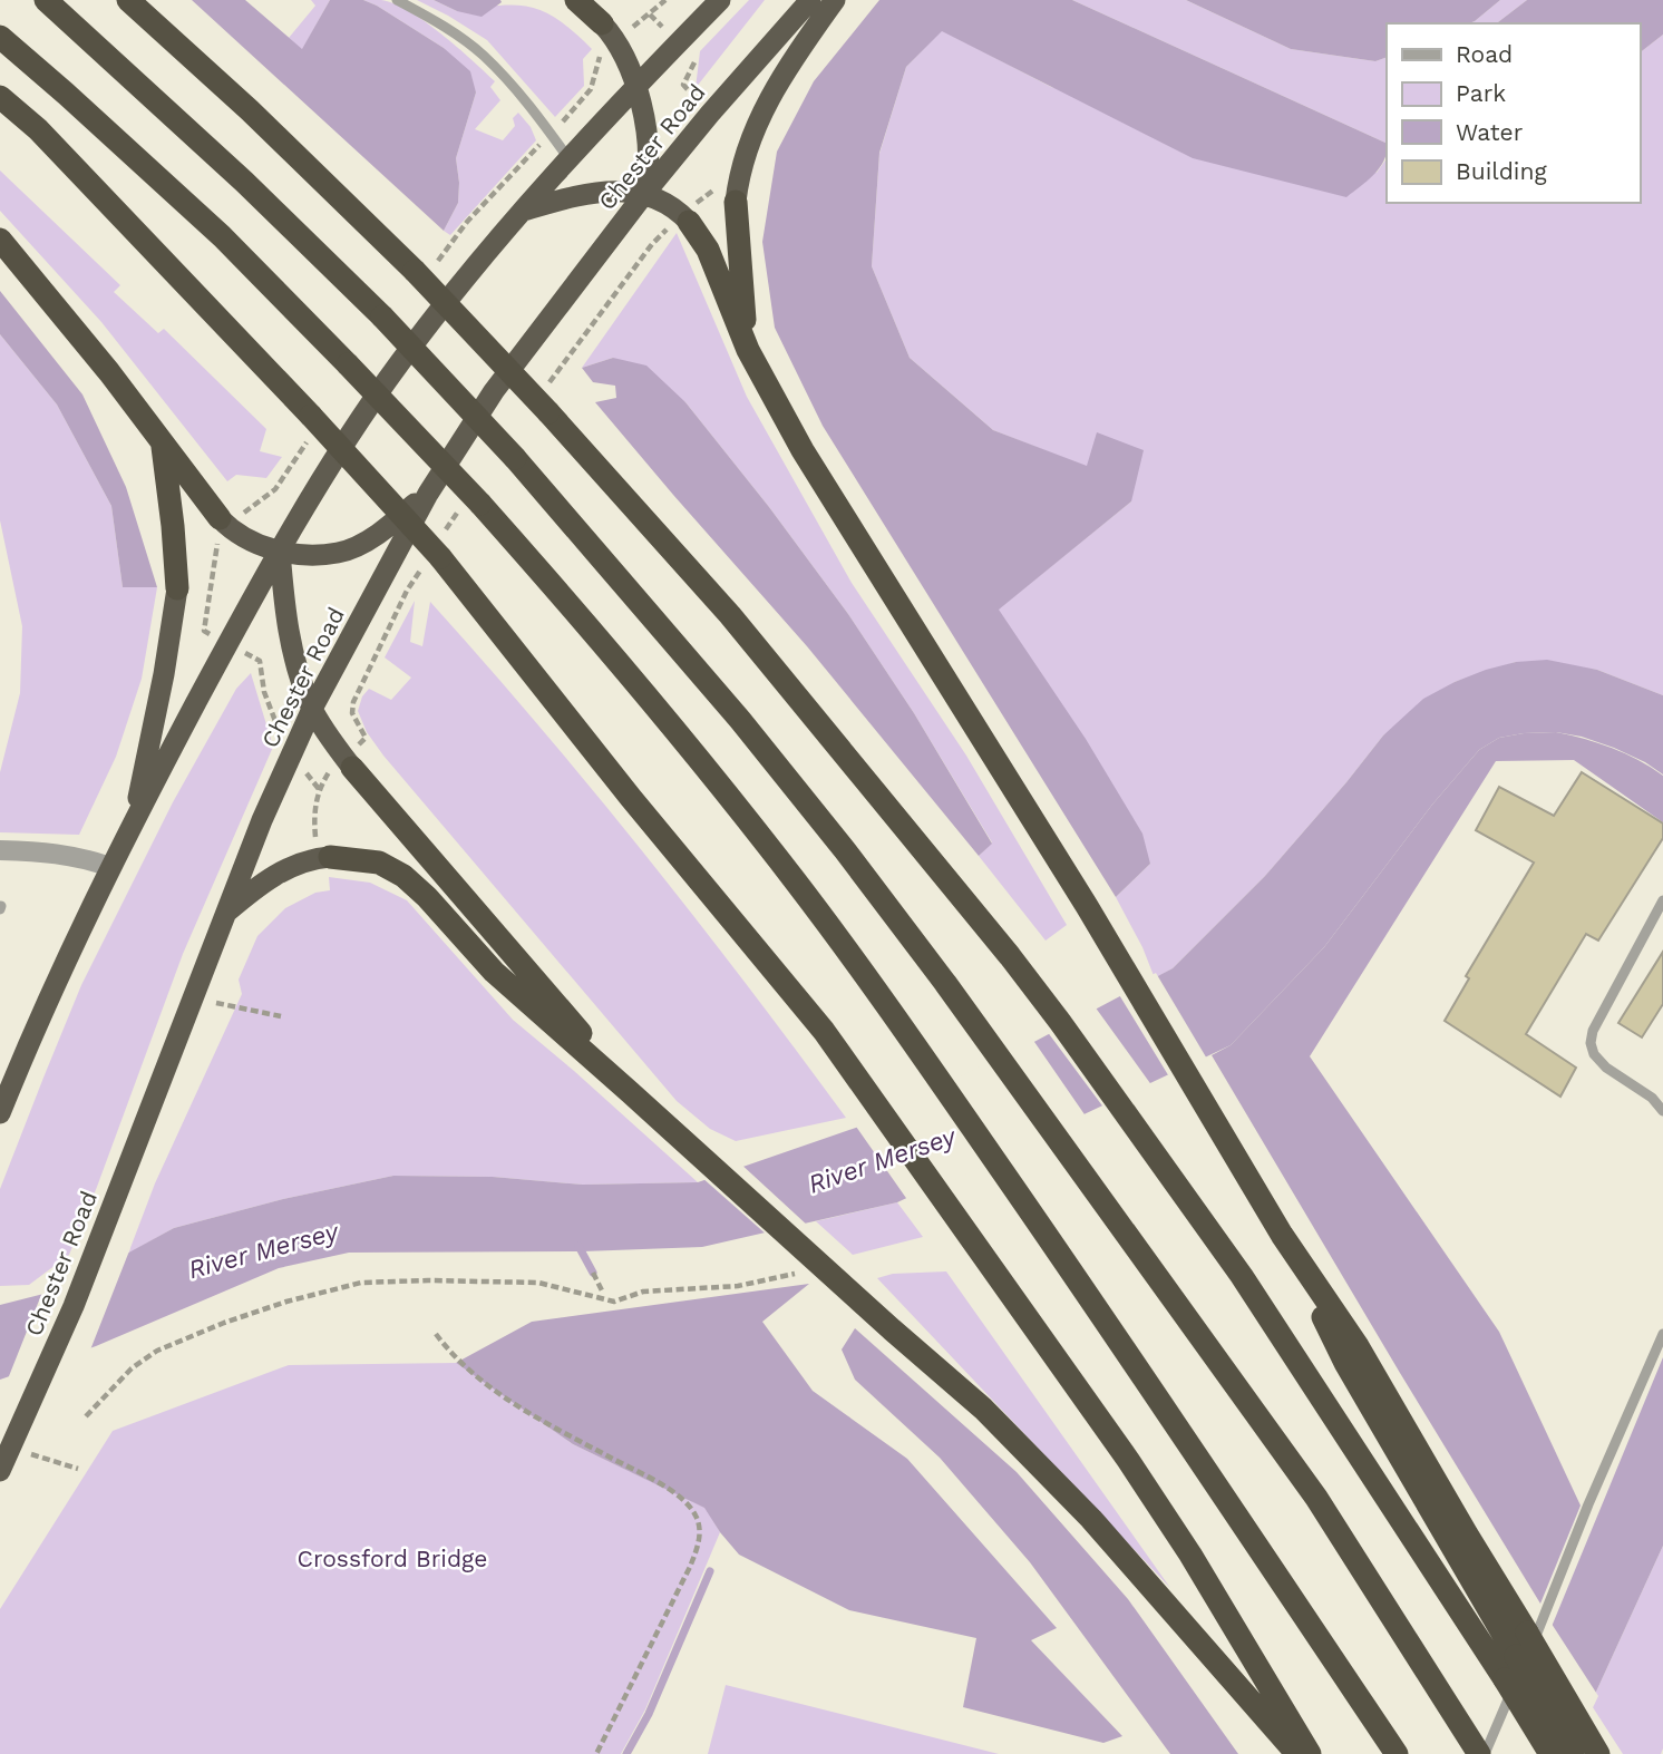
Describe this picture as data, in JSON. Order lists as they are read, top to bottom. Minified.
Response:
{"streets":{"highway":["Chester Road"]},"water":["River Mersey"],"parks":["Crossford Bridge"],"legend":["Road","Park","Water","Building"]}
